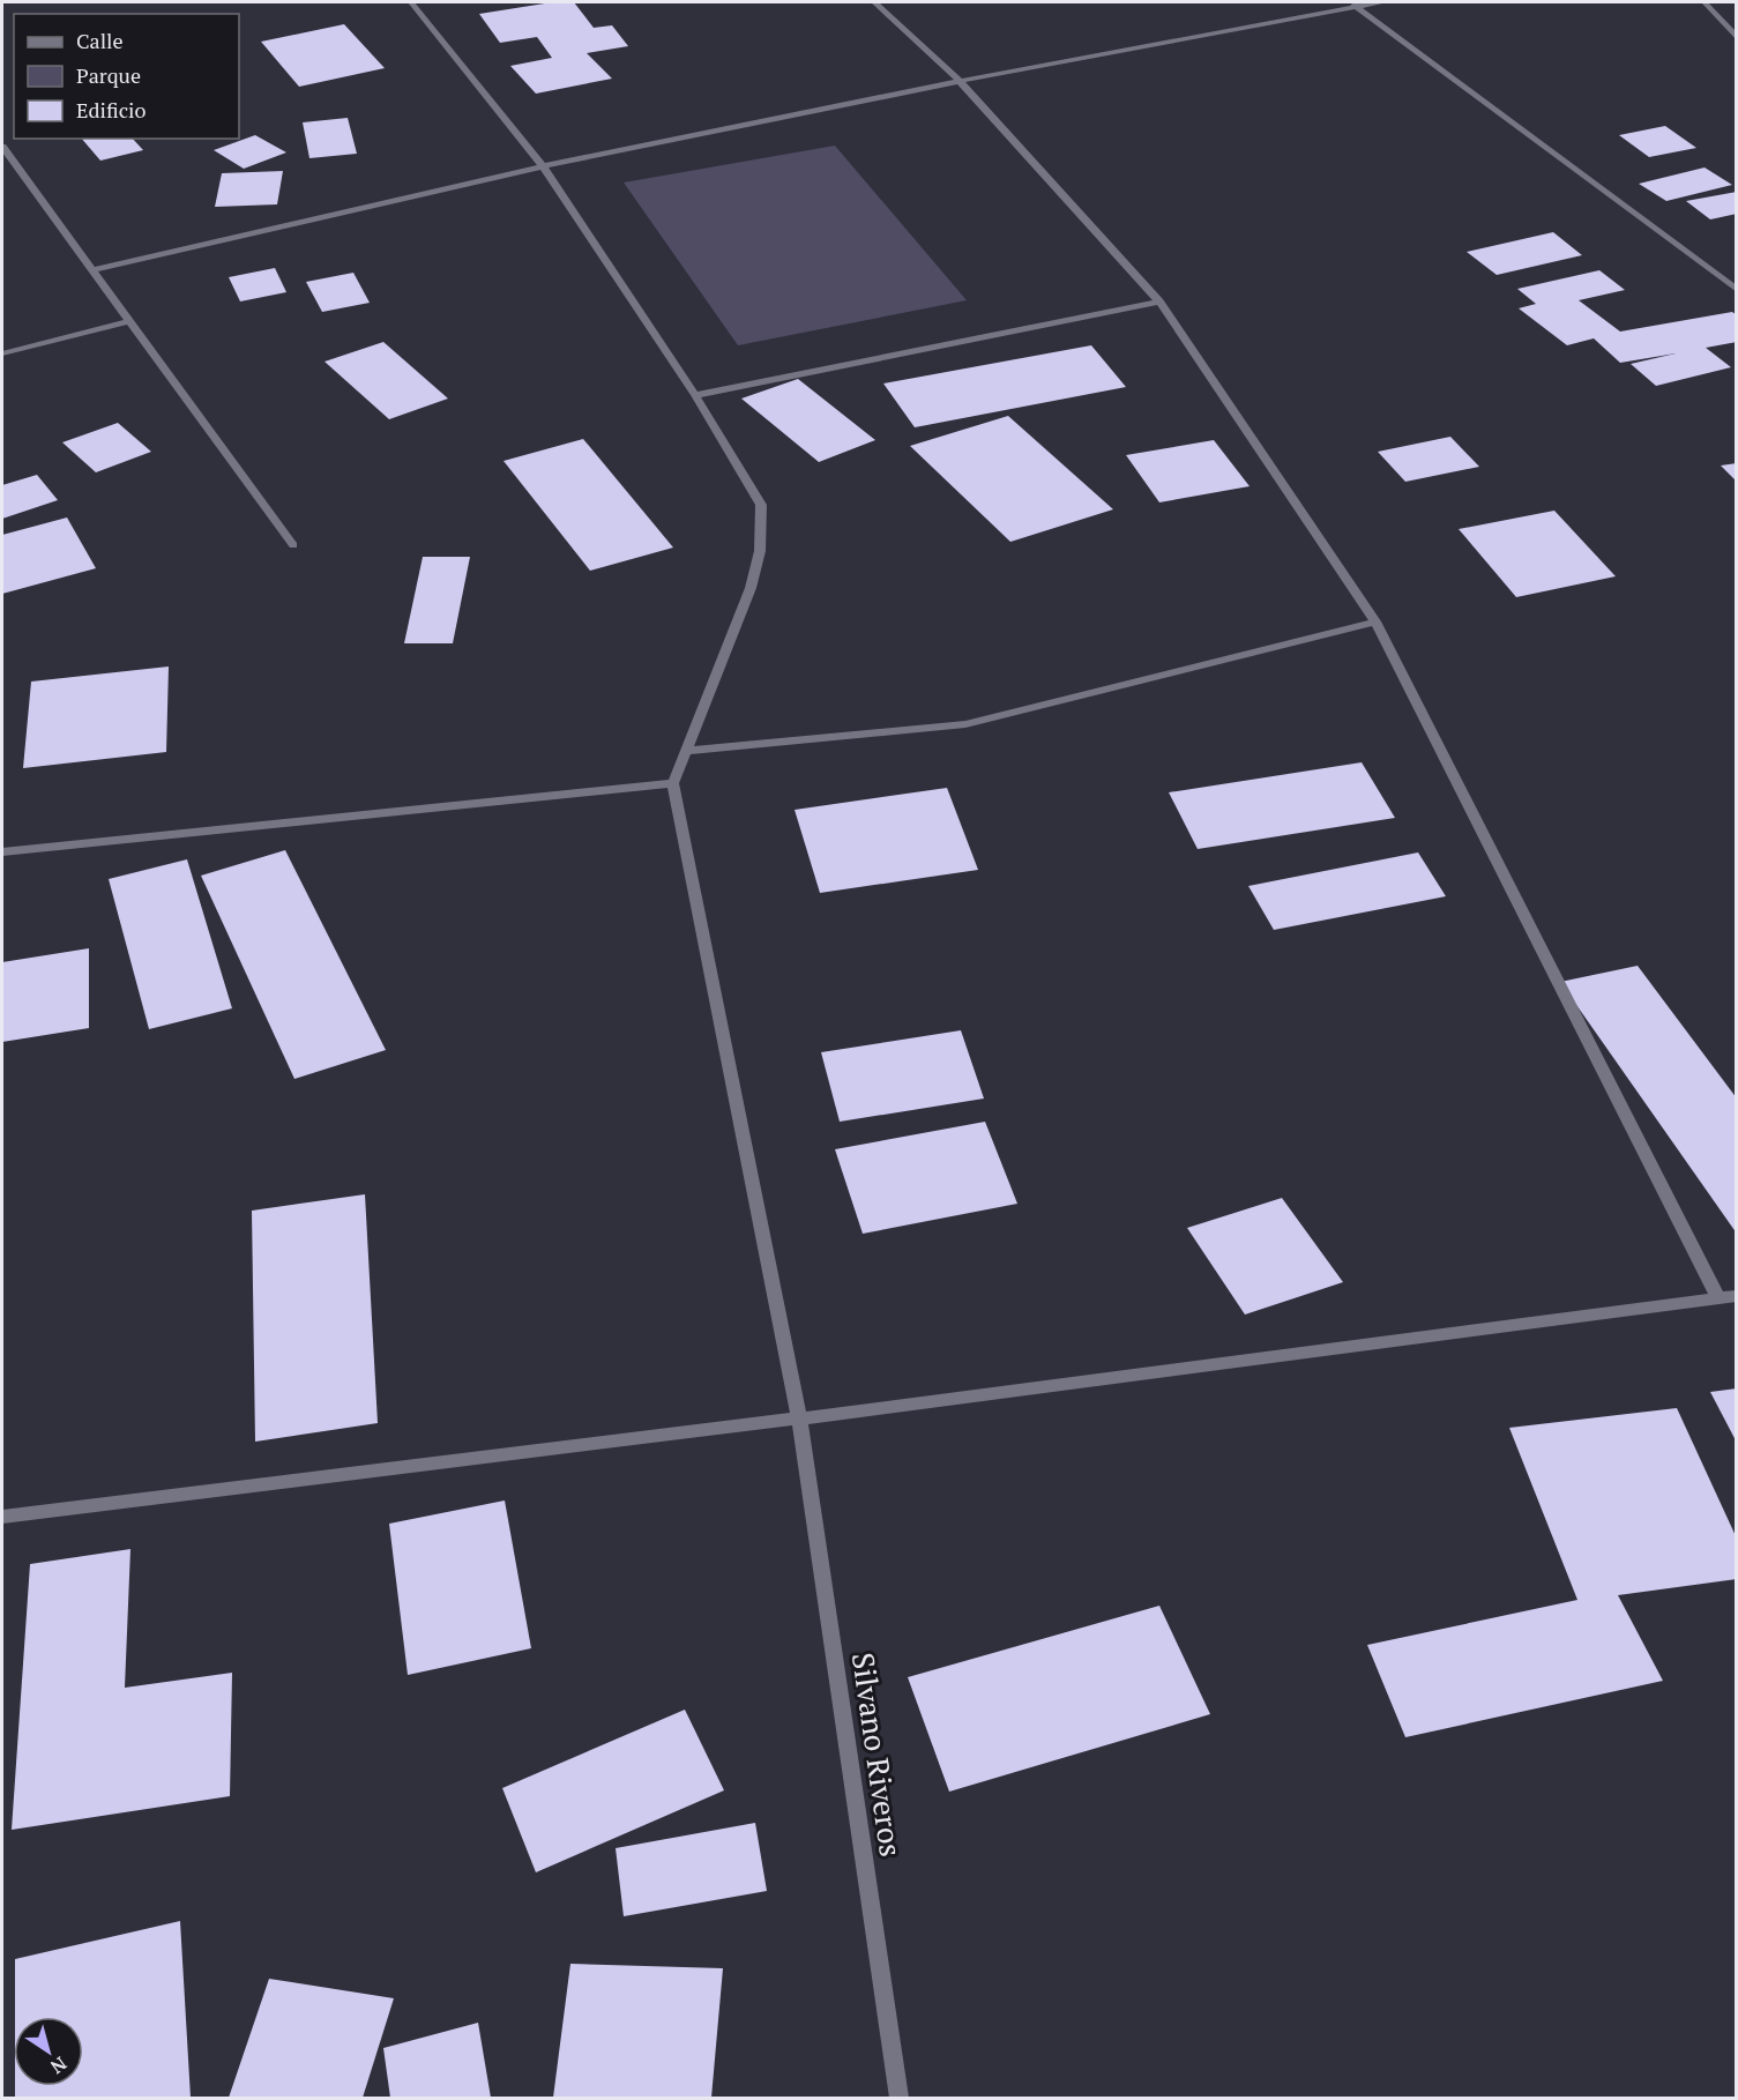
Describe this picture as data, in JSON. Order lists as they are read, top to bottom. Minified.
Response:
{"streets":{"street":["Silvano Riveros"]},"legend":["Calle","Parque","Edificio"],"north":"bottom right"}
